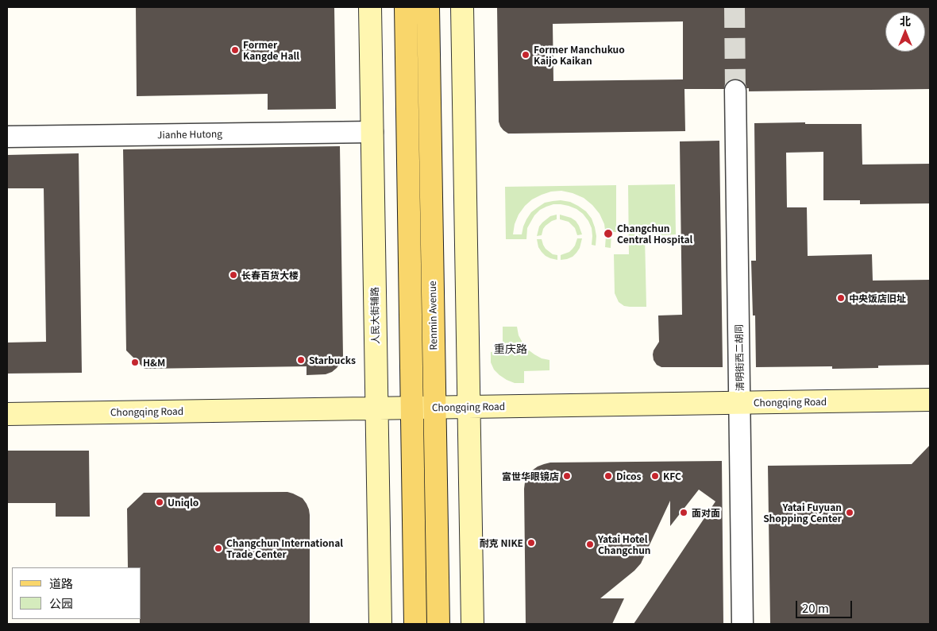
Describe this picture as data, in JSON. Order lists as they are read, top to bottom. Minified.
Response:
{"streets":{"main road":["人民大街辅路","Renmin Avenue","Chongqing Road"],"street":["Jianhe Hutong","清明街西二胡同"]},"crossings":[["Jianhe Hutong","人民大街辅路"],["人民大街辅路","Chongqing Road"],["Renmin Avenue","Chongqing Road"],["清明街西二胡同","Chongqing Road"]],"districts":["重庆路"],"places":["Former Kangde Hall","Former Manchukuo Kaijo Kaikan","Changchun Central Hospital","长春百货大楼","中央饭店旧址","Starbucks","H&M","富世华眼镜店","Dicos","KFC","Uniqlo","面对面","Yatai Fuyuan Shopping Center","耐克 NIKE","Yatai Hotel Changchun","Changchun International Trade Center"],"legend":["道路","公园"],"scale_bar":"20 m","north":"top"}
